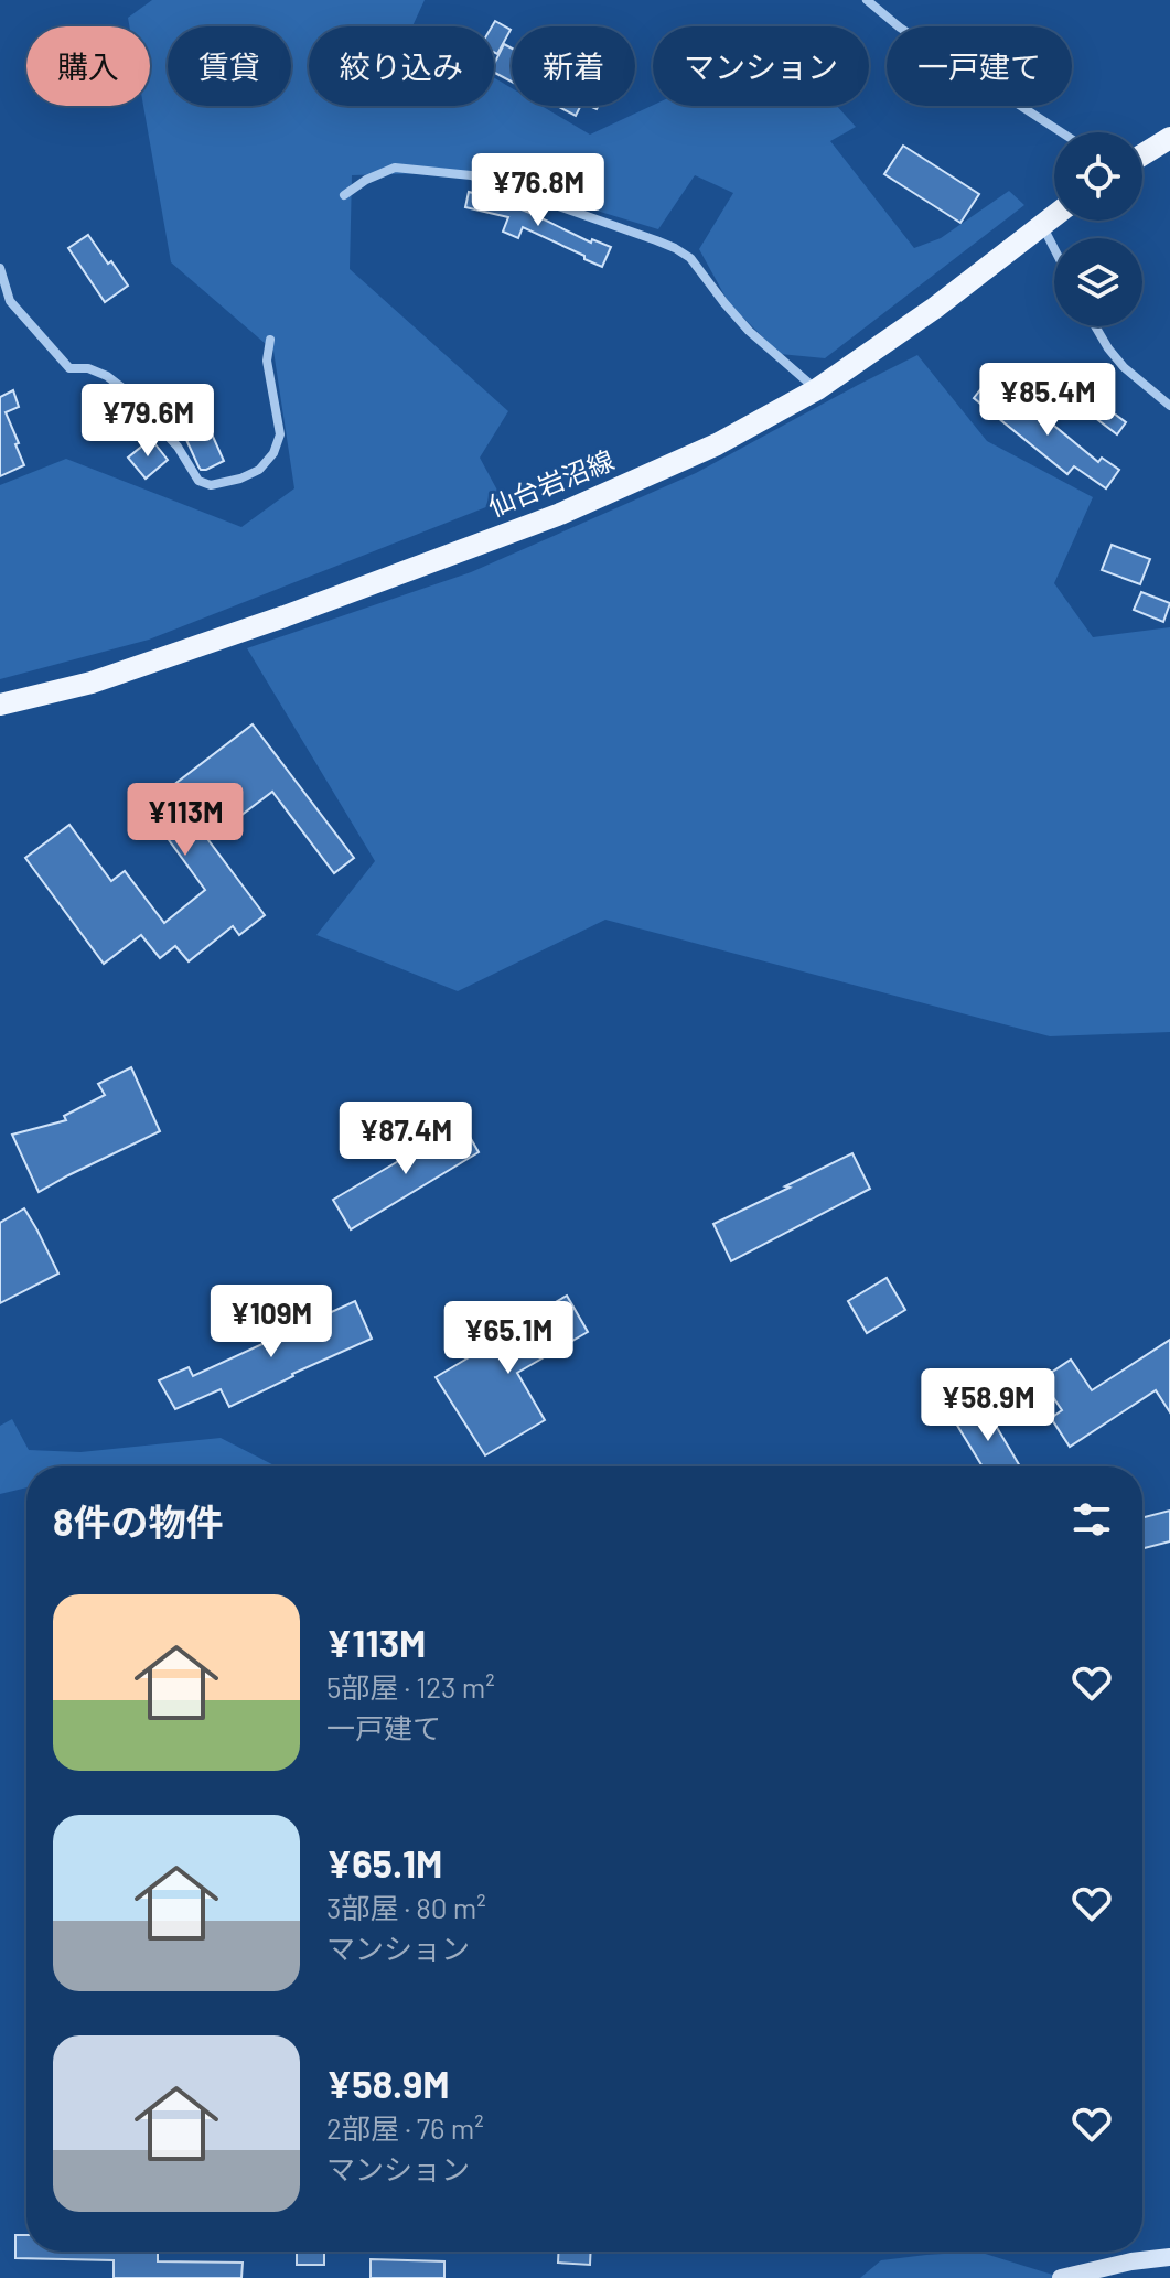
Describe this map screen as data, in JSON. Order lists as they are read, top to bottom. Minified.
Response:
{"streets":{"main road":["仙台岩沼線"]},"page":{"chip":["購入","賃貸","絞り込み","新着","マンション","一戸建て"],"price":["¥76.8M","¥85.4M","¥79.6M","¥113M","¥87.4M","¥109M","¥65.1M","¥58.9M"],"heading":"8件の物件","list":[{"name":"¥113M","note":"5部屋 · 123 m² · 一戸建て"},{"name":"¥65.1M","note":"3部屋 · 80 m² · マンション"},{"name":"¥58.9M","note":"2部屋 · 76 m² · マンション"}]}}
